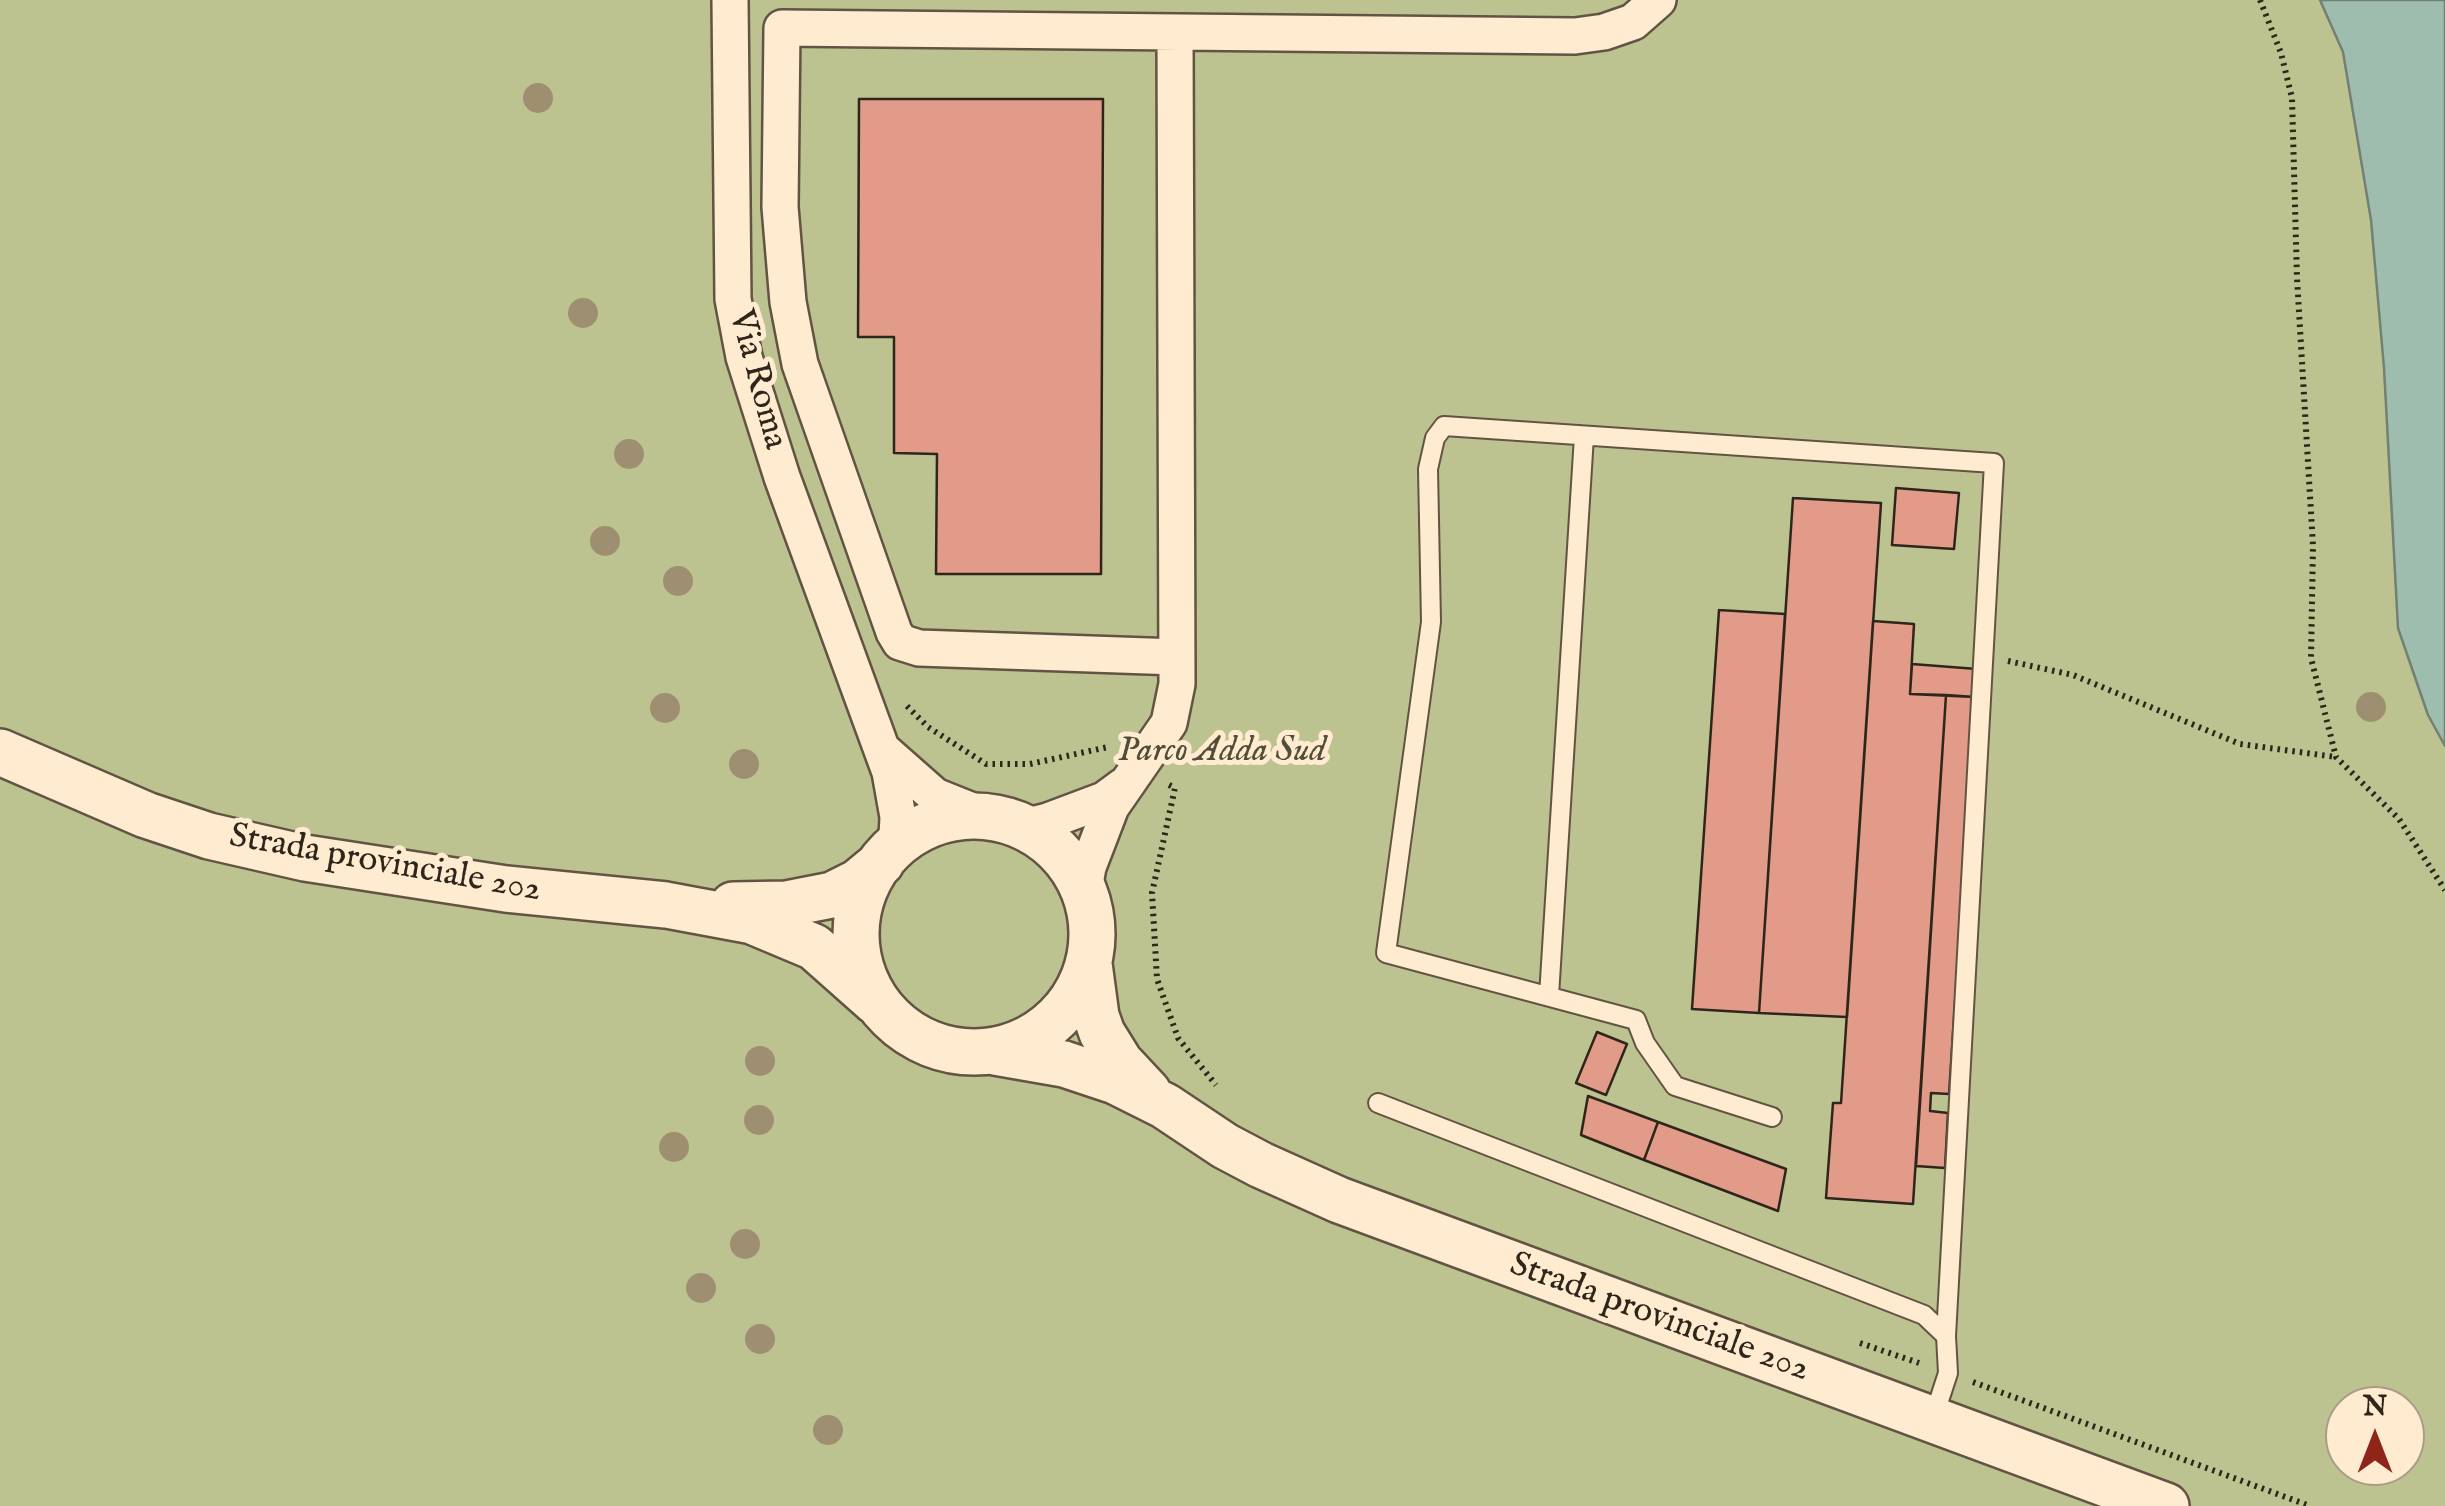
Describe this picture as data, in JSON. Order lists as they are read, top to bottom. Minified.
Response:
{"streets":{"street":["Via Roma","Strada provinciale 202"]},"crossings":[["Via Roma","Strada provinciale 202"]],"parks":["Parco Adda Sud"],"north":"top"}
